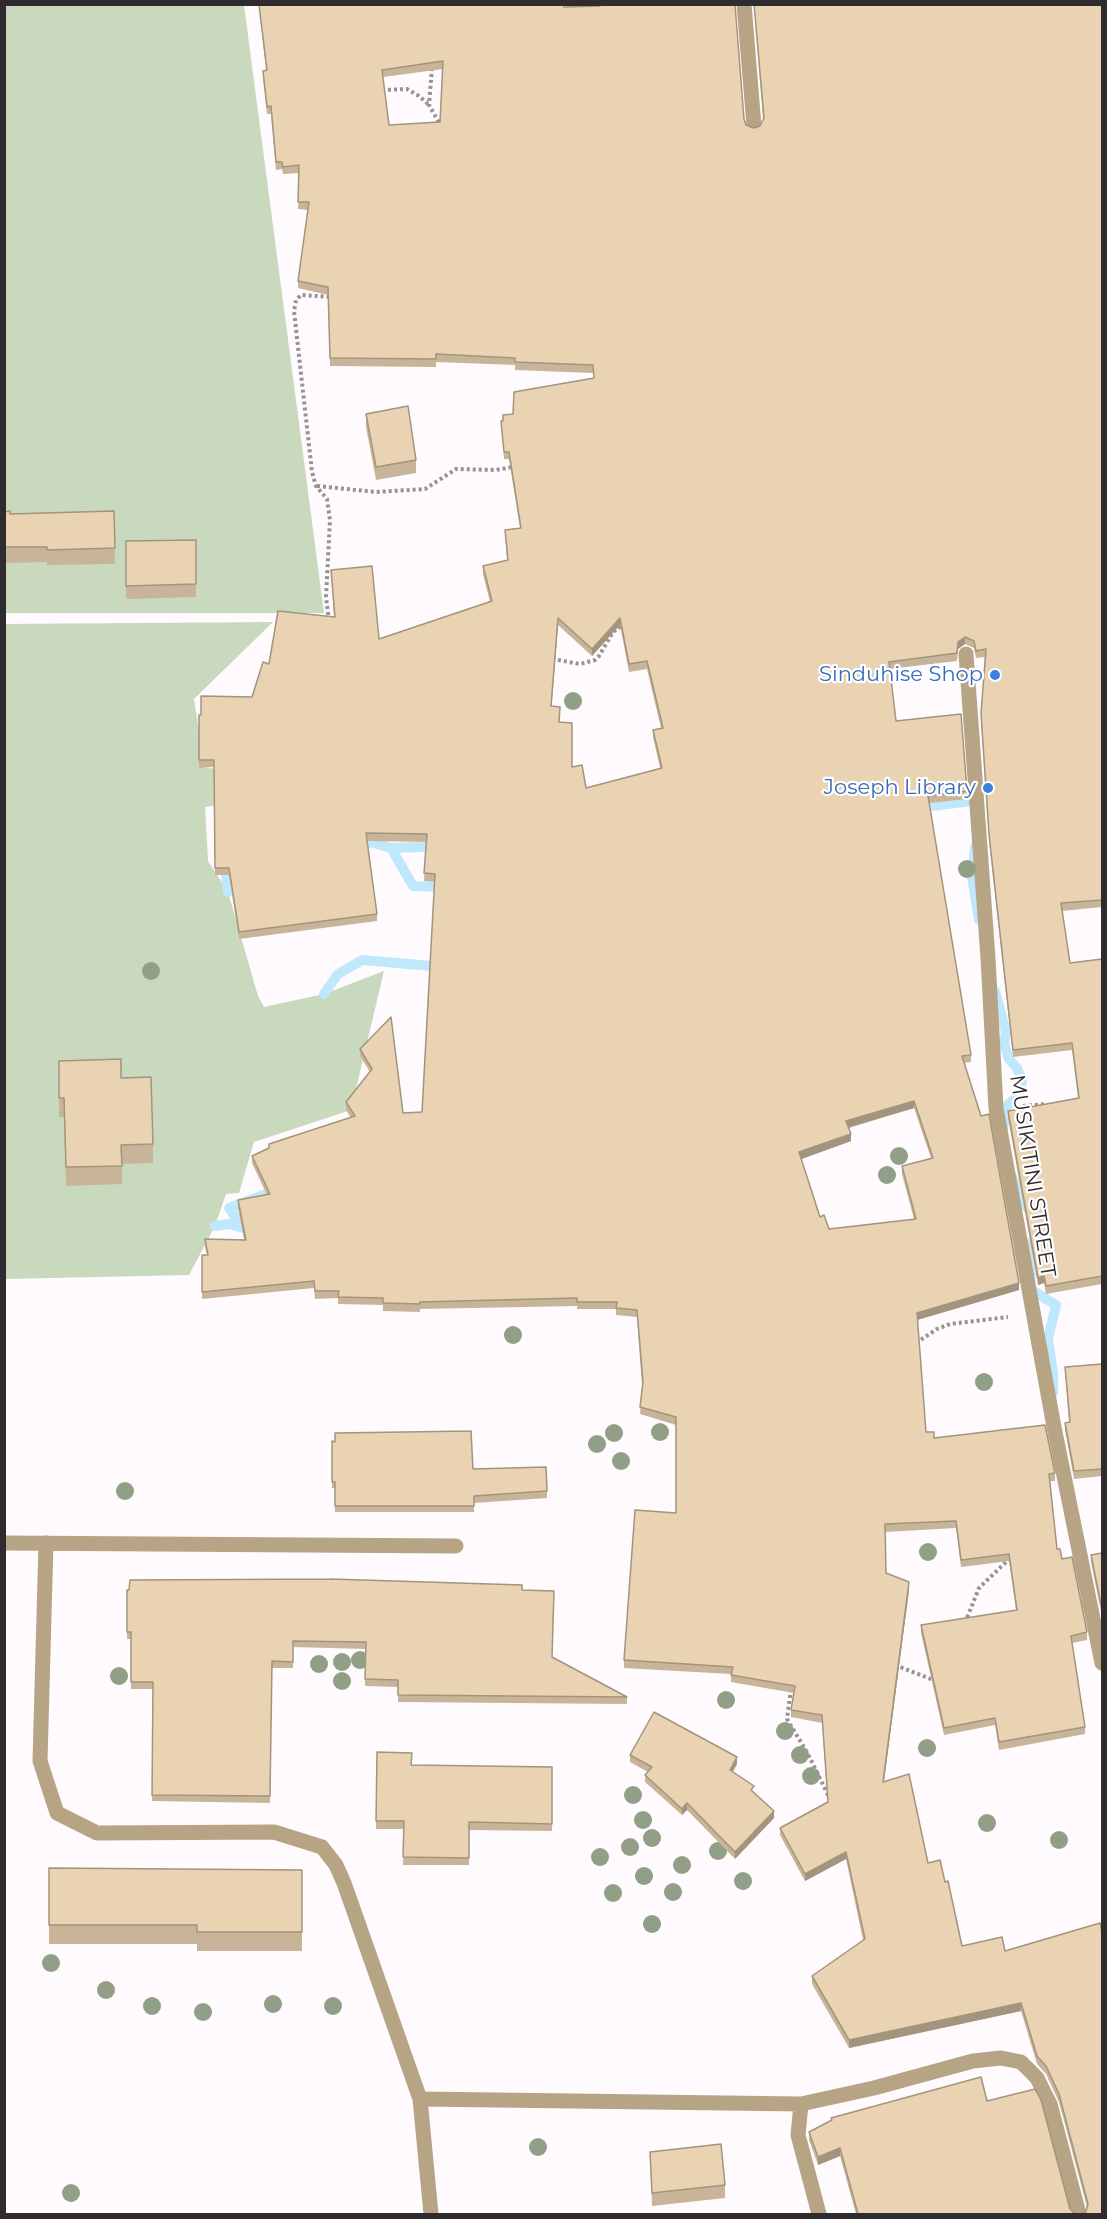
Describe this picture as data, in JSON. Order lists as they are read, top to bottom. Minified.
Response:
{"streets":{"street":["MUSIKITINI STREET"]},"places":["Sinduhise Shop","Joseph Library"]}
